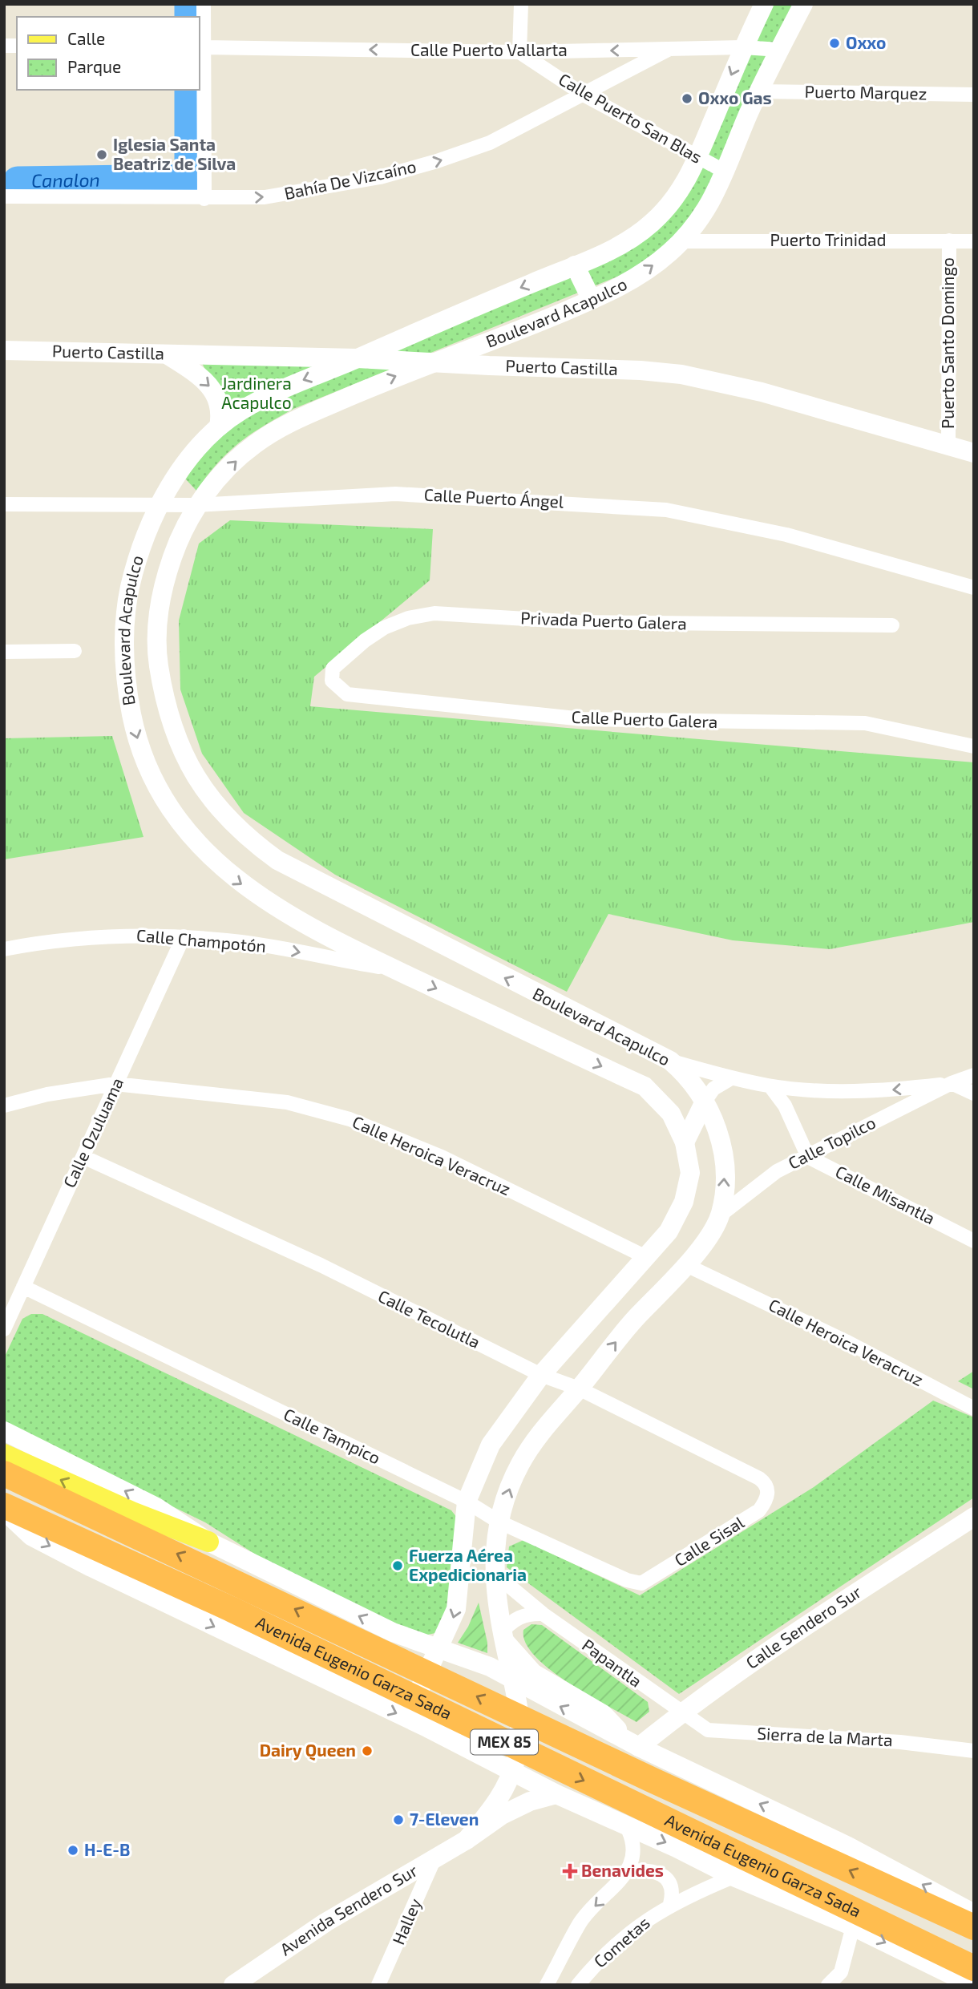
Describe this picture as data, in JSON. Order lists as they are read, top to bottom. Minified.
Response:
{"streets":{"highway":["Avenida Eugenio Garza Sada","MEX 85"],"main road":["Boulevard Acapulco","Puerto Castilla","Calle Sendero Sur","Avenida Sendero Sur"],"street":["Calle Puerto Vallarta","Puerto Marquez","Calle Puerto San Blas","Bahía De Vizcaíno","Puerto Trinidad","Puerto Santo Domingo","Calle Puerto Ángel","Privada Puerto Galera","Calle Puerto Galera","Calle Champotón","Calle Ozuluama","Calle Topilco","Calle Heroica Veracruz","Calle Misantla","Calle Tecolutla","Calle Tampico","Calle Sisal","Papantla","Sierra de la Marta","Halley","Cometas"]},"crossings":[["Calle Puerto Vallarta","Calle Puerto San Blas"],["Calle Puerto Vallarta","Bahía De Vizcaíno"],["Calle Puerto Vallarta","Boulevard Acapulco"],["Puerto Marquez","Boulevard Acapulco"],["Calle Puerto San Blas","Bahía De Vizcaíno"],["Calle Puerto San Blas","Boulevard Acapulco"],["Puerto Trinidad","Boulevard Acapulco"],["Puerto Trinidad","Puerto Santo Domingo"],["Boulevard Acapulco","Puerto Castilla"],["Boulevard Acapulco","Calle Puerto Ángel"],["Boulevard Acapulco","Calle Champotón"],["Boulevard Acapulco","Calle Topilco"],["Boulevard Acapulco","Calle Heroica Veracruz"],["Boulevard Acapulco","Calle Tecolutla"],["Boulevard Acapulco","Calle Tampico"],["Boulevard Acapulco","Papantla"],["Boulevard Acapulco","Avenida Sendero Sur"],["Puerto Santo Domingo","Puerto Castilla"],["Privada Puerto Galera","Calle Puerto Galera"],["Calle Champotón","Calle Ozuluama"],["Calle Ozuluama","Calle Heroica Veracruz"],["Calle Ozuluama","Calle Tecolutla"],["Calle Ozuluama","Calle Tampico"],["Calle Topilco","Calle Misantla"],["Calle Tecolutla","Calle Sisal"],["Calle Tampico","Calle Sisal"],["Calle Sendero Sur","Papantla"],["Calle Sendero Sur","Sierra de la Marta"],["Papantla","Sierra de la Marta"],["Avenida Sendero Sur","Halley"]],"one_way":["Calle Puerto Vallarta","Bahía De Vizcaíno","Calle Champotón"],"water":["Canalon"],"parks":["Jardinera Acapulco"],"places":{"other":["Oxxo","Oxxo Gas","Iglesia Santa Beatriz de Silva","Fuerza Aérea Expedicionaria","Dairy Queen","7-Eleven","H-E-B"],"health":["Benavides"]},"legend":["Calle","Parque"]}
